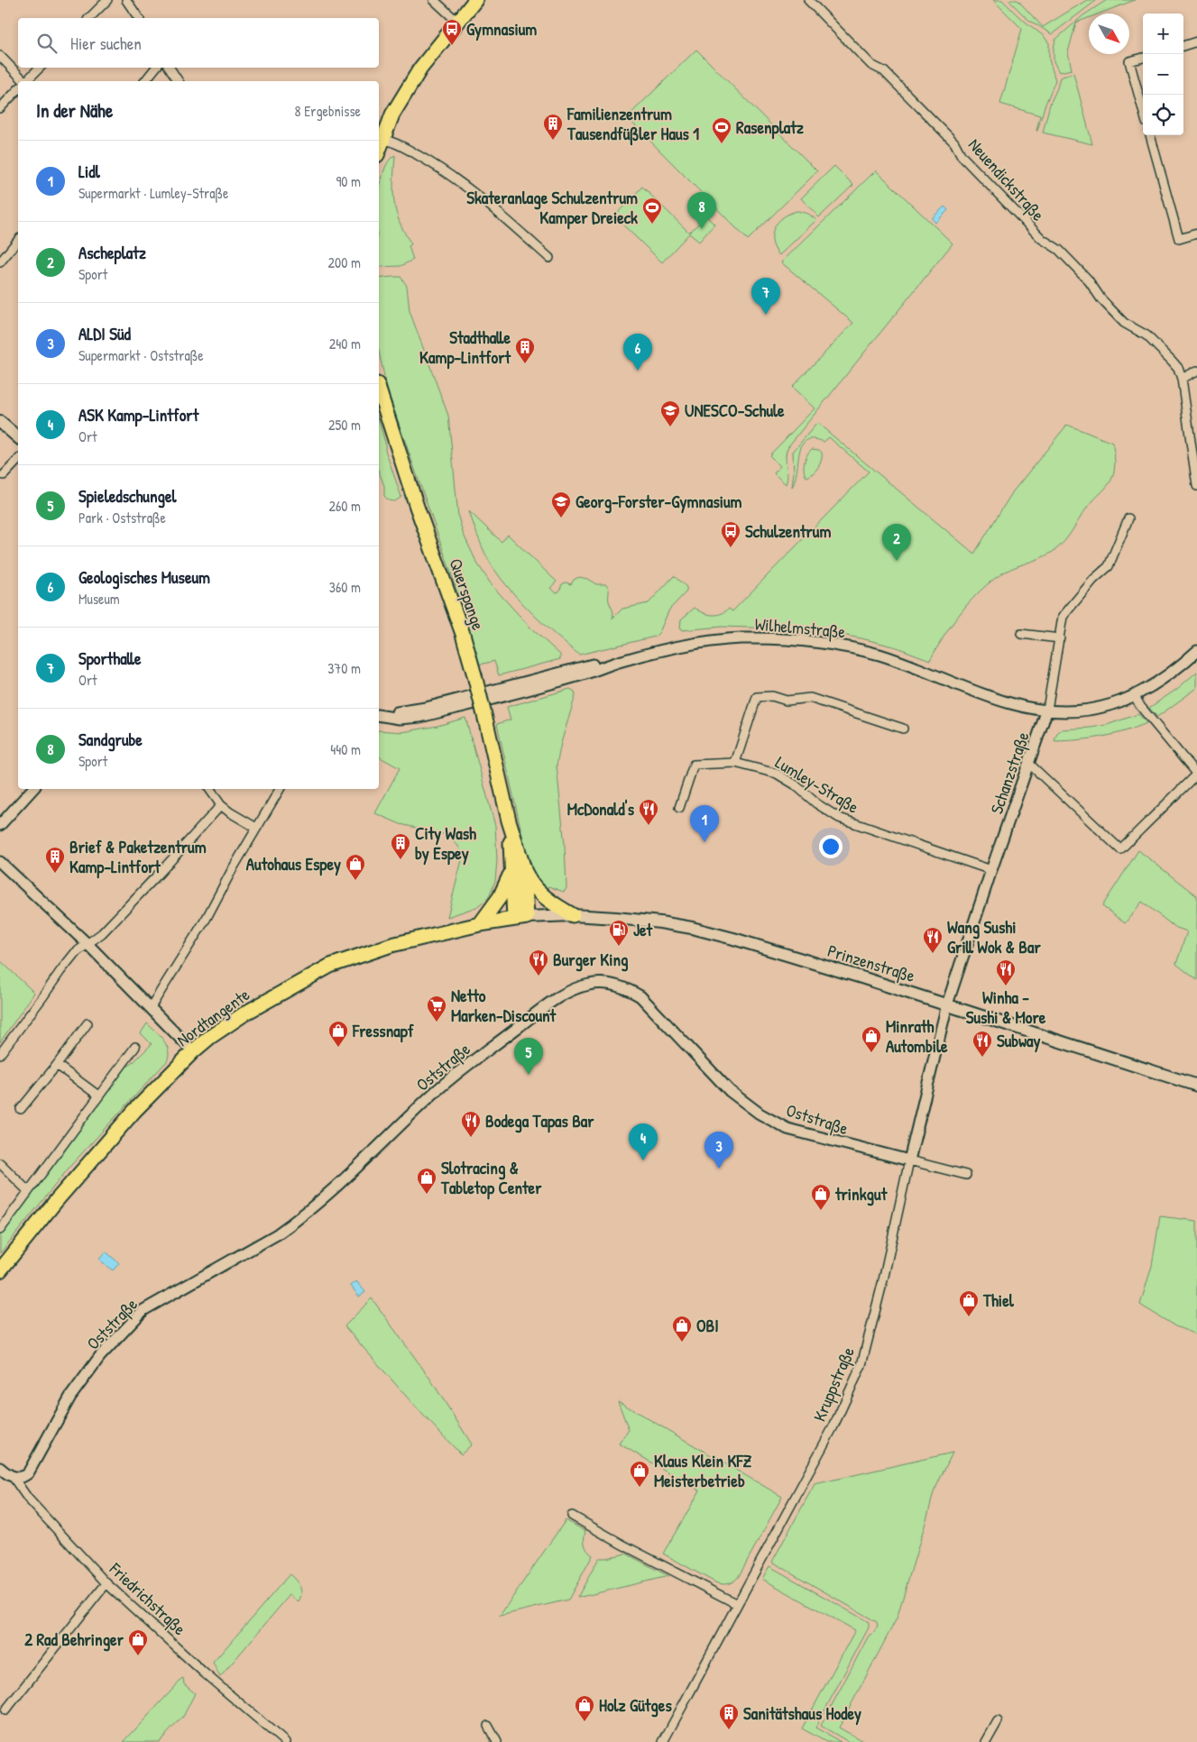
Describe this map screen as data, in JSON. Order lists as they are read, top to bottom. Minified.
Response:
{"streets":{"main road":["Querspange","Prinzenstraße","Nordtangente"],"street":["Neuendickstraße","Wilhelmstraße","Schanzstraße","Lumley-Straße","Oststraße","Kruppstraße","Friedrichstraße"]},"crossings":[["Querspange","Prinzenstraße"],["Querspange","Nordtangente"],["Wilhelmstraße","Schanzstraße"],["Schanzstraße","Lumley-Straße"],["Schanzstraße","Prinzenstraße"],["Schanzstraße","Kruppstraße"],["Prinzenstraße","Nordtangente"],["Prinzenstraße","Kruppstraße"],["Oststraße","Kruppstraße"],["Oststraße","Friedrichstraße"]],"places":{"bus stop":["Gymnasium","Schulzentrum"],"building":["Familienzentrum Tausendfüßler Haus 1","Stadthalle Kamp-Lintfort","City Wash by Espey","Brief & Paketzentrum Kamp-Lintfort","Sanitätshaus Hodey"],"sports":["Rasenplatz","Skateranlage Schulzentrum Kamper Dreieck"],"school or university":["UNESCO-Schule","Georg-Forster-Gymnasium"],"restaurant":["McDonald's","Wang Sushi Grill Wok & Bar","Burger King","Winha - Sushi & More","Subway","Bodega Tapas Bar"],"shop":["Autohaus Espey","Fressnapf","Minrath Autombile","Slotracing & Tabletop Center","trinkgut","Thiel","OBI","Klaus Klein KFZ Meisterbetrieb","2 Rad Behringer","Holz Gütges"],"fuel station":["Jet"],"supermarket":["Netto Marken-Discount"]},"north":"bottom right","page":{"map_buttons":["+","−"],"search":"Hier suchen","heading":["In der Nähe","8 Ergebnisse"],"list":[{"mark":"1","name":"Lidl","note":"Supermarkt · Lumley-Straße","value":"90 m"},{"mark":"2","name":"Ascheplatz","note":"Sport","value":"200 m"},{"mark":"3","name":"ALDI Süd","note":"Supermarkt · Oststraße","value":"240 m"},{"mark":"4","name":"ASK Kamp-Lintfort","note":"Ort","value":"250 m"},{"mark":"5","name":"Spieledschungel","note":"Park · Oststraße","value":"260 m"},{"mark":"6","name":"Geologisches Museum","note":"Museum","value":"360 m"},{"mark":"7","name":"Sporthalle","note":"Ort","value":"370 m"},{"mark":"8","name":"Sandgrube","note":"Sport","value":"440 m"}],"pins":["8","7","6","2","1","5","4","3"]}}
